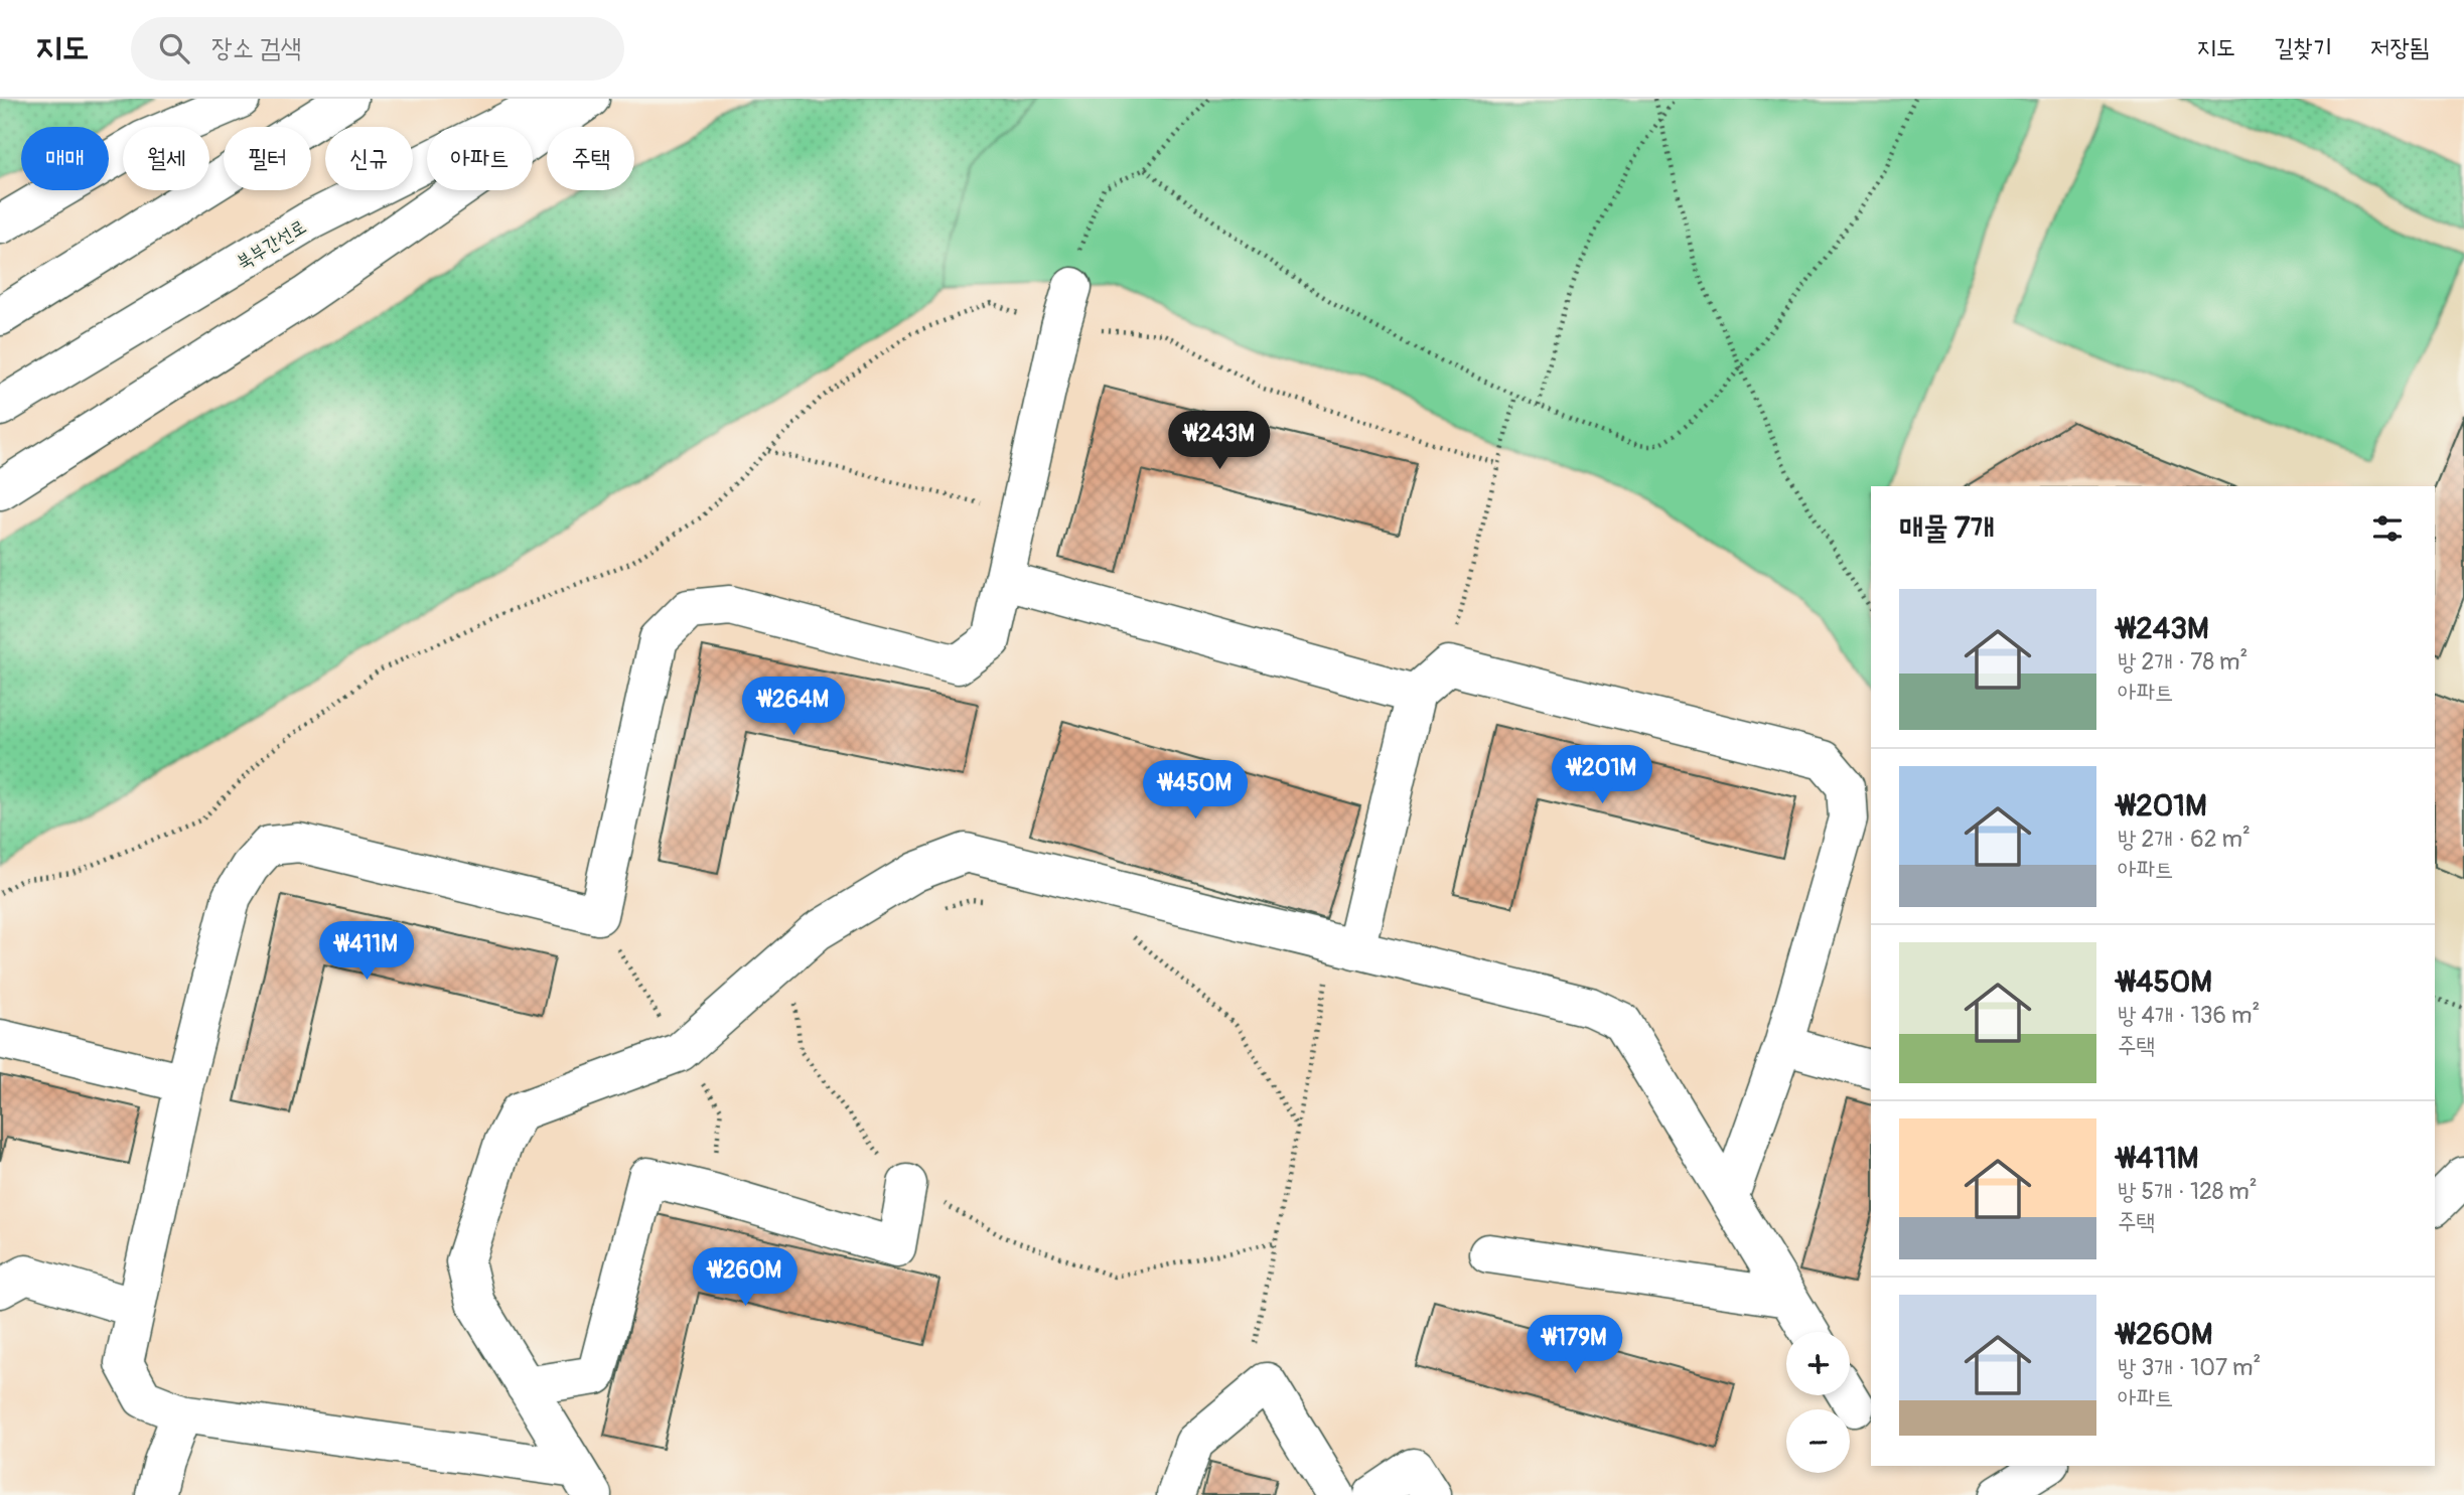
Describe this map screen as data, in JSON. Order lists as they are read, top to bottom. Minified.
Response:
{"streets":{"main road":["북부간선로"]},"page":{"header":"지도","search":"장소 검색","nav":["지도","길찾기","저장됨"],"chip":["매매","월세","필터","신규","아파트","주택"],"price":["₩243M","₩264M","₩201M","₩450M","₩411M","₩260M","₩179M"],"heading":"매물 7개","list":[{"name":"₩243M","note":"방 2개 · 78 m² · 아파트"},{"name":"₩201M","note":"방 2개 · 62 m² · 아파트"},{"name":"₩450M","note":"방 4개 · 136 m² · 주택"},{"name":"₩411M","note":"방 5개 · 128 m² · 주택"},{"name":"₩260M","note":"방 3개 · 107 m² · 아파트"}],"map_buttons":["+","−"]}}
